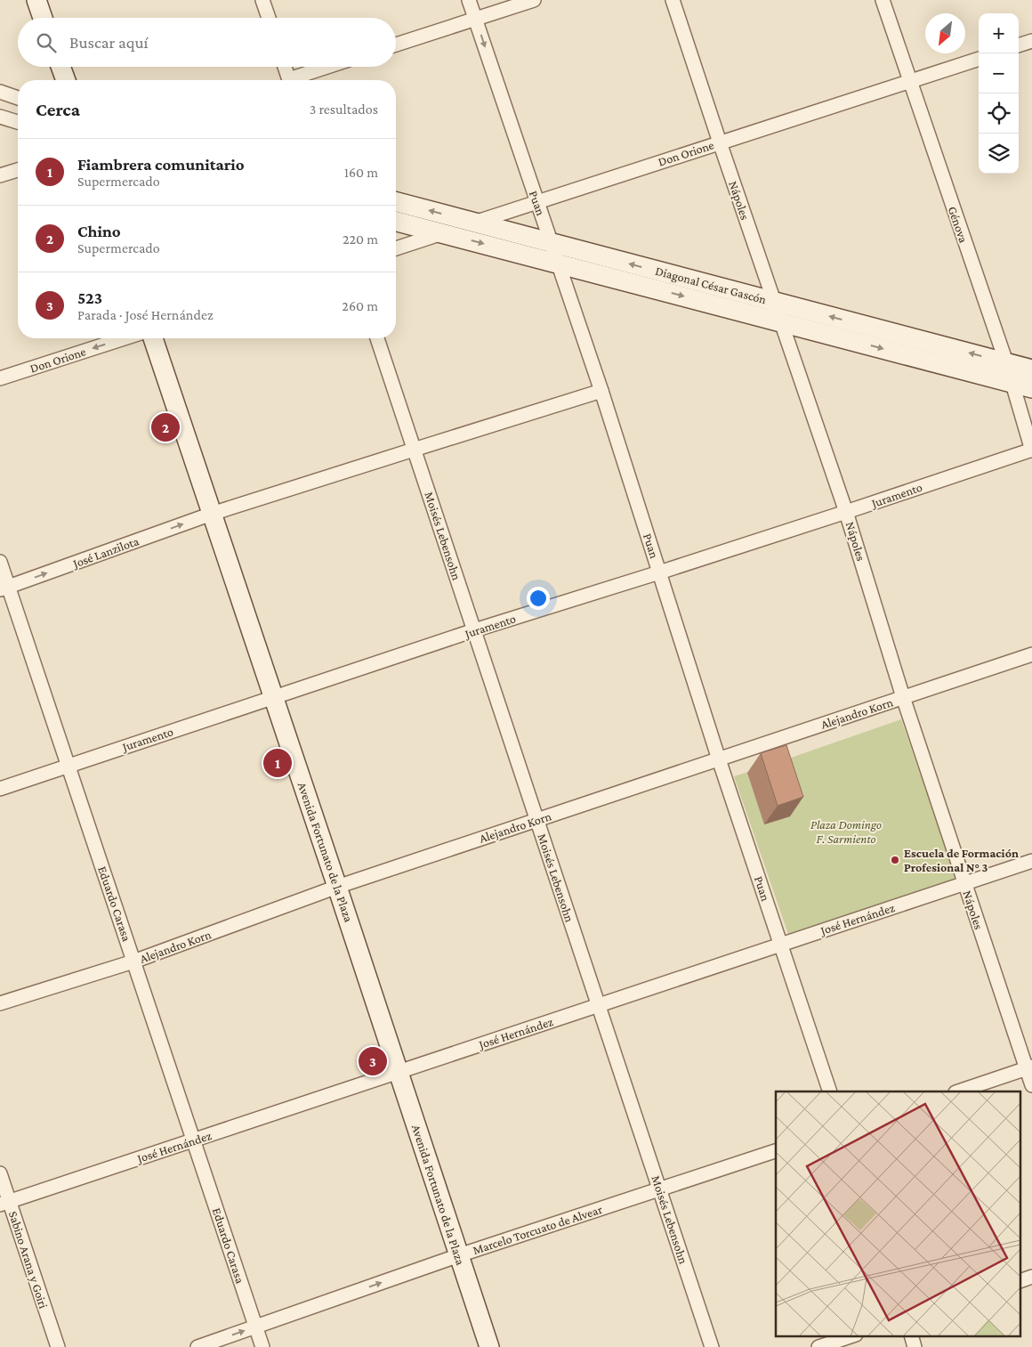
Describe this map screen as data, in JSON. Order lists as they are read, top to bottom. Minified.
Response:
{"streets":{"street":["Don Orione","Nápoles","Puan","Génova","Diagonal César Gascón","Juramento","Moisés Lebensohn","José Lanzilota","Alejandro Korn","Avenida Fortunato de la Plaza","Eduardo Carasa","José Hernández","Marcelo Torcuato de Alvear","Sabino Arana y Goiri"]},"crossings":[["Don Orione","Nápoles"],["Don Orione","Puan"],["Don Orione","Génova"],["Don Orione","Diagonal César Gascón"],["Nápoles","Diagonal César Gascón"],["Nápoles","Juramento"],["Nápoles","Alejandro Korn"],["Nápoles","José Hernández"],["Puan","Diagonal César Gascón"],["Puan","Juramento"],["Puan","José Lanzilota"],["Puan","Alejandro Korn"],["Puan","José Hernández"],["Génova","Diagonal César Gascón"],["Génova","Juramento"],["Juramento","Moisés Lebensohn"],["Juramento","Avenida Fortunato de la Plaza"],["Juramento","Eduardo Carasa"],["Moisés Lebensohn","José Lanzilota"],["Moisés Lebensohn","Alejandro Korn"],["Moisés Lebensohn","José Hernández"],["Moisés Lebensohn","Marcelo Torcuato de Alvear"],["José Lanzilota","Avenida Fortunato de la Plaza"],["José Lanzilota","Eduardo Carasa"],["Alejandro Korn","Avenida Fortunato de la Plaza"],["Alejandro Korn","Eduardo Carasa"],["Avenida Fortunato de la Plaza","José Hernández"],["Avenida Fortunato de la Plaza","Marcelo Torcuato de Alvear"],["Eduardo Carasa","José Hernández"],["Eduardo Carasa","Marcelo Torcuato de Alvear"],["José Hernández","Sabino Arana y Goiri"]],"one_way":["José Lanzilota","Marcelo Torcuato de Alvear"],"parks":["Plaza Domingo F. Sarmiento"],"places":["Escuela de Formación Profesional N° 3"],"north":"bottom left","page":{"map_buttons":["+","−"],"search":"Buscar aquí","heading":["Cerca","3 resultados"],"list":[{"mark":"1","name":"Fiambrera comunitario","note":"Supermercado","value":"160 m"},{"mark":"2","name":"Chino","note":"Supermercado","value":"220 m"},{"mark":"3","name":"523","note":"Parada · José Hernández","value":"260 m"}],"pins":["2","1","3"]}}
